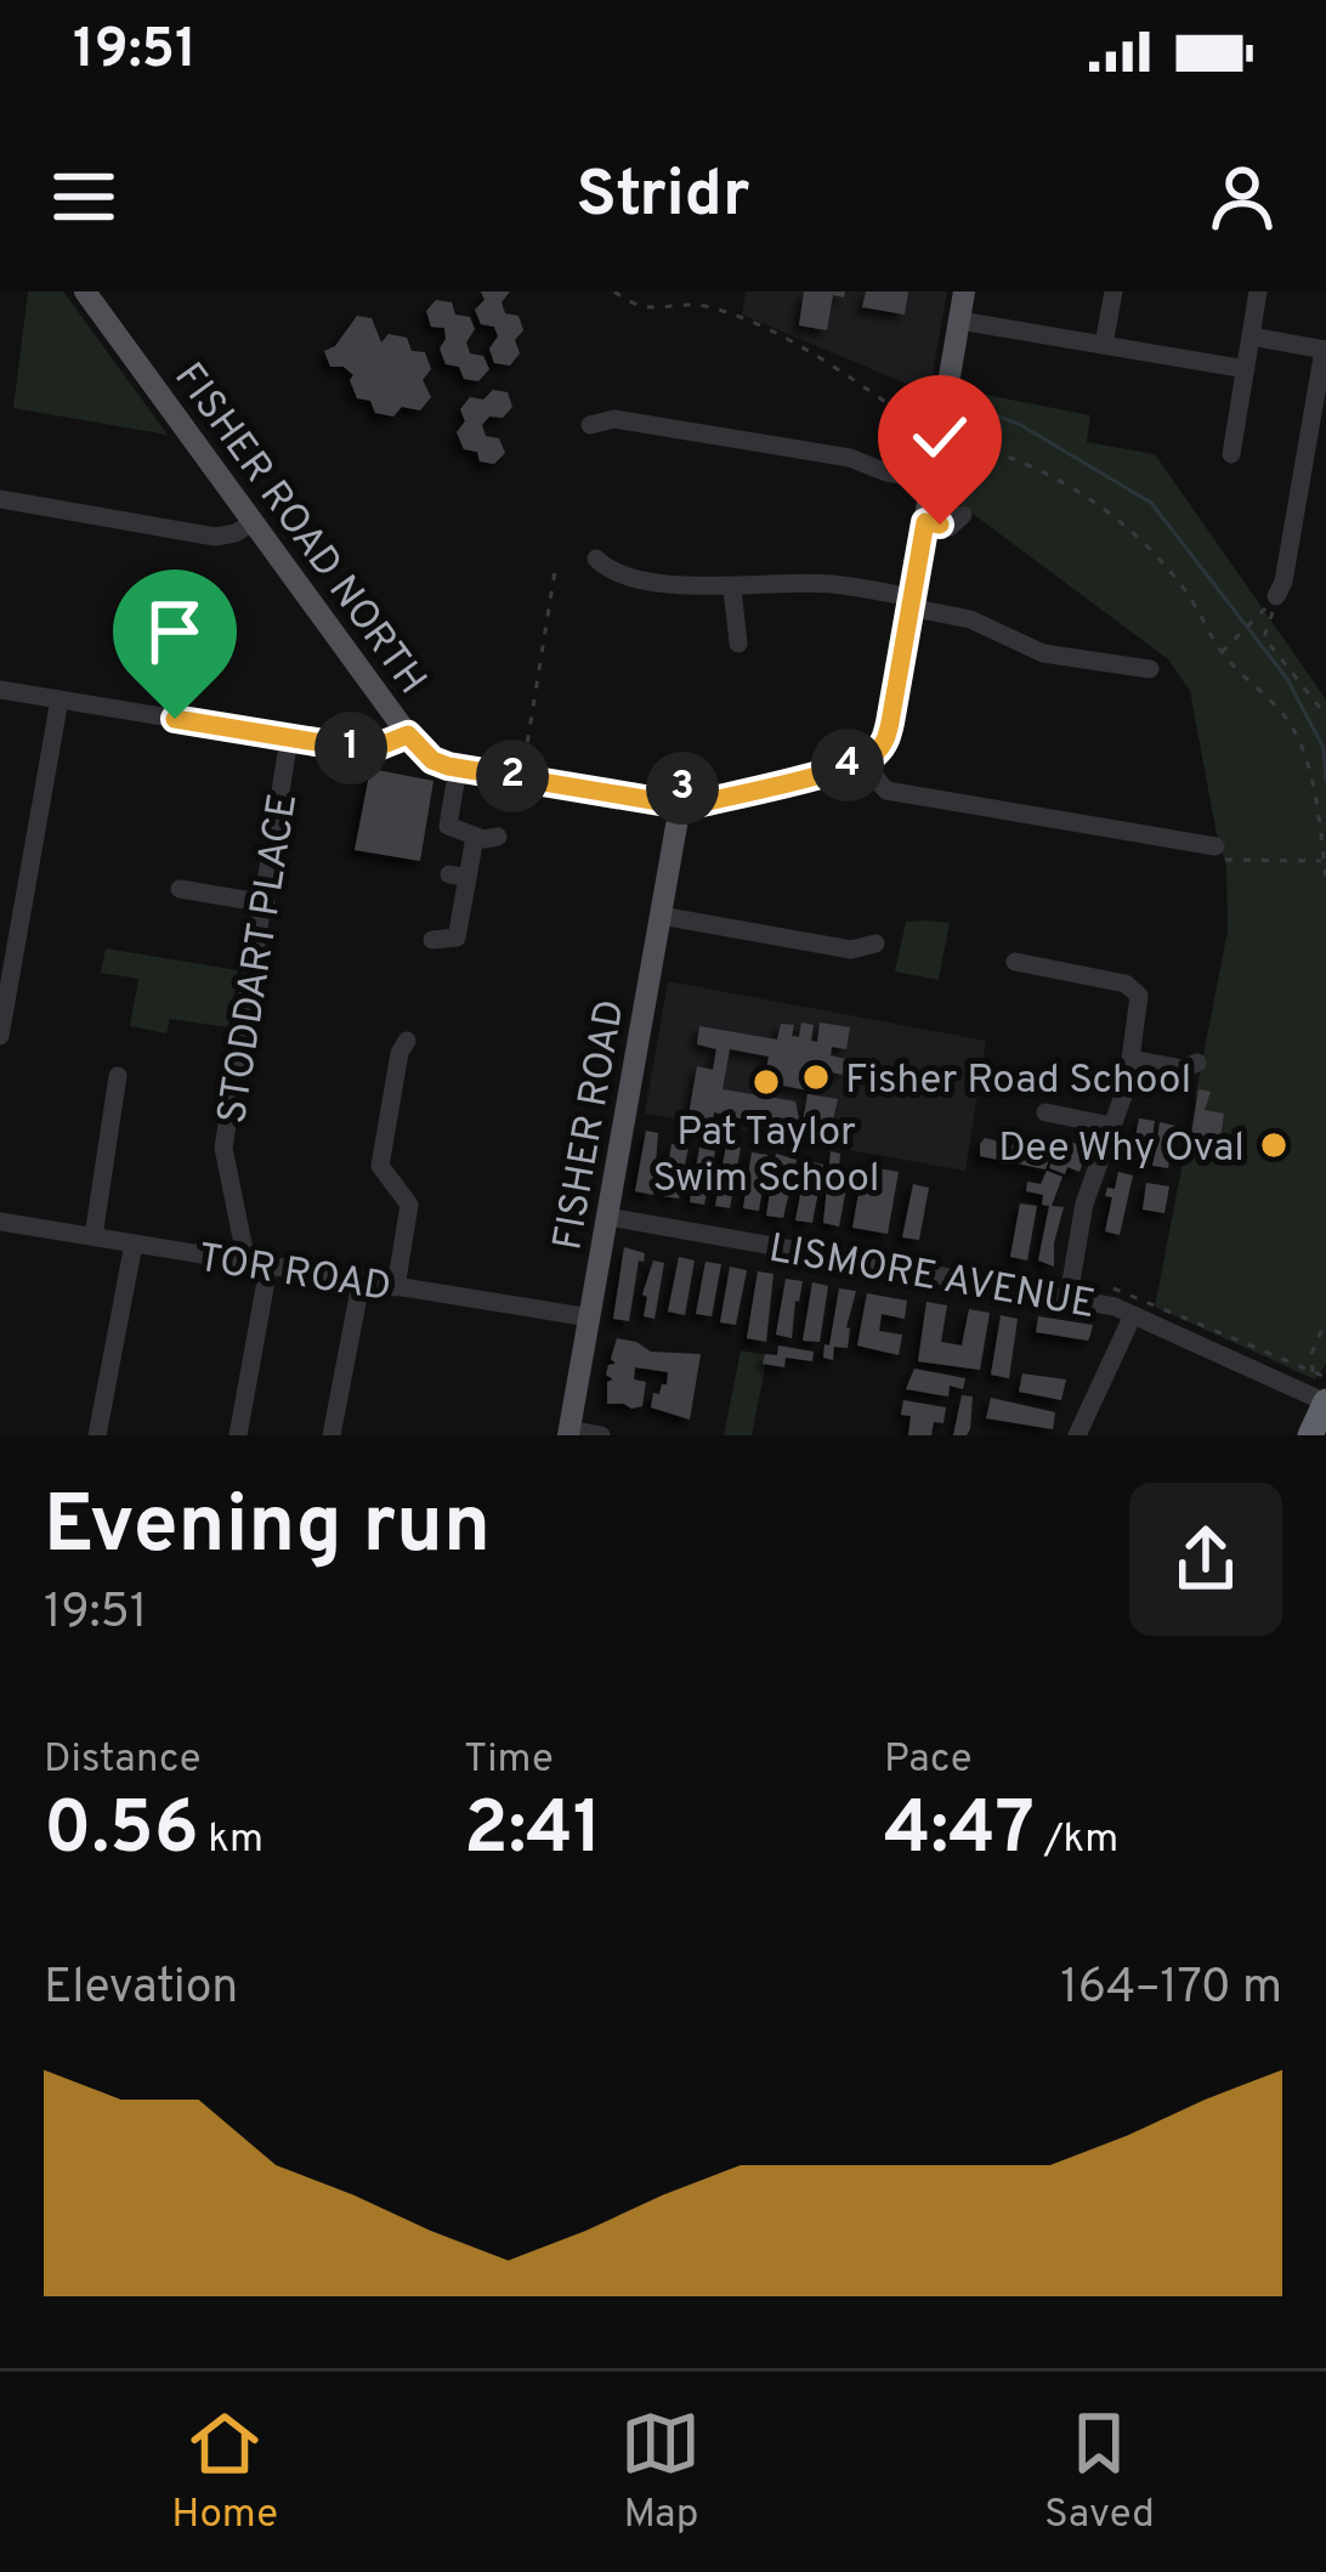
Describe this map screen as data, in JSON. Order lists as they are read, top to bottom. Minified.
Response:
{"streets":{"main road":["FISHER ROAD NORTH","FISHER ROAD"],"street":["STODDART PLACE","TOR ROAD","LISMORE AVENUE"]},"crossings":[["STODDART PLACE","TOR ROAD"],["FISHER ROAD","TOR ROAD"],["FISHER ROAD","LISMORE AVENUE"]],"places":["Fisher Road School","Pat Taylor Swim School","Dee Why Oval"],"page":{"status":"19:51","header":"Stridr","pins":["1","4","2","3"],"heading":["Evening run","19:51"],"stats":[["Distance","0.56 km"],["Time","2:41"],["Pace","4:47 /km"]],"chart":["Elevation","164–170 m"],"tabs":["Home","Map","Saved"]}}
